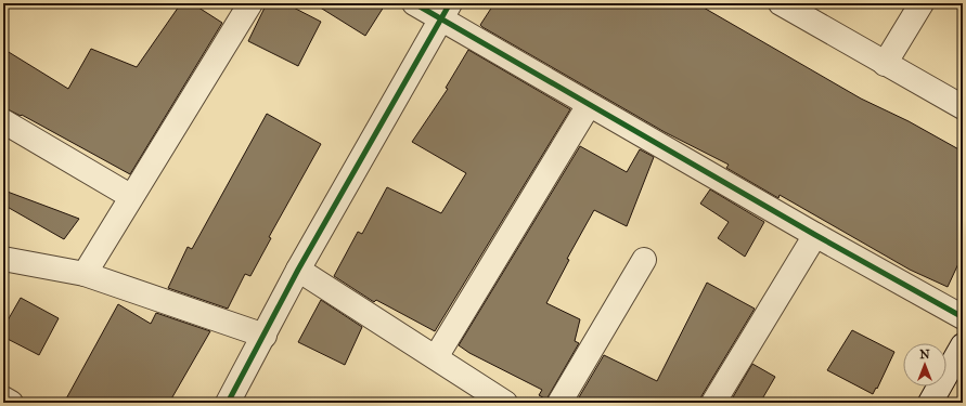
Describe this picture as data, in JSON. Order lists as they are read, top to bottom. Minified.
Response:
{"north":"top"}
